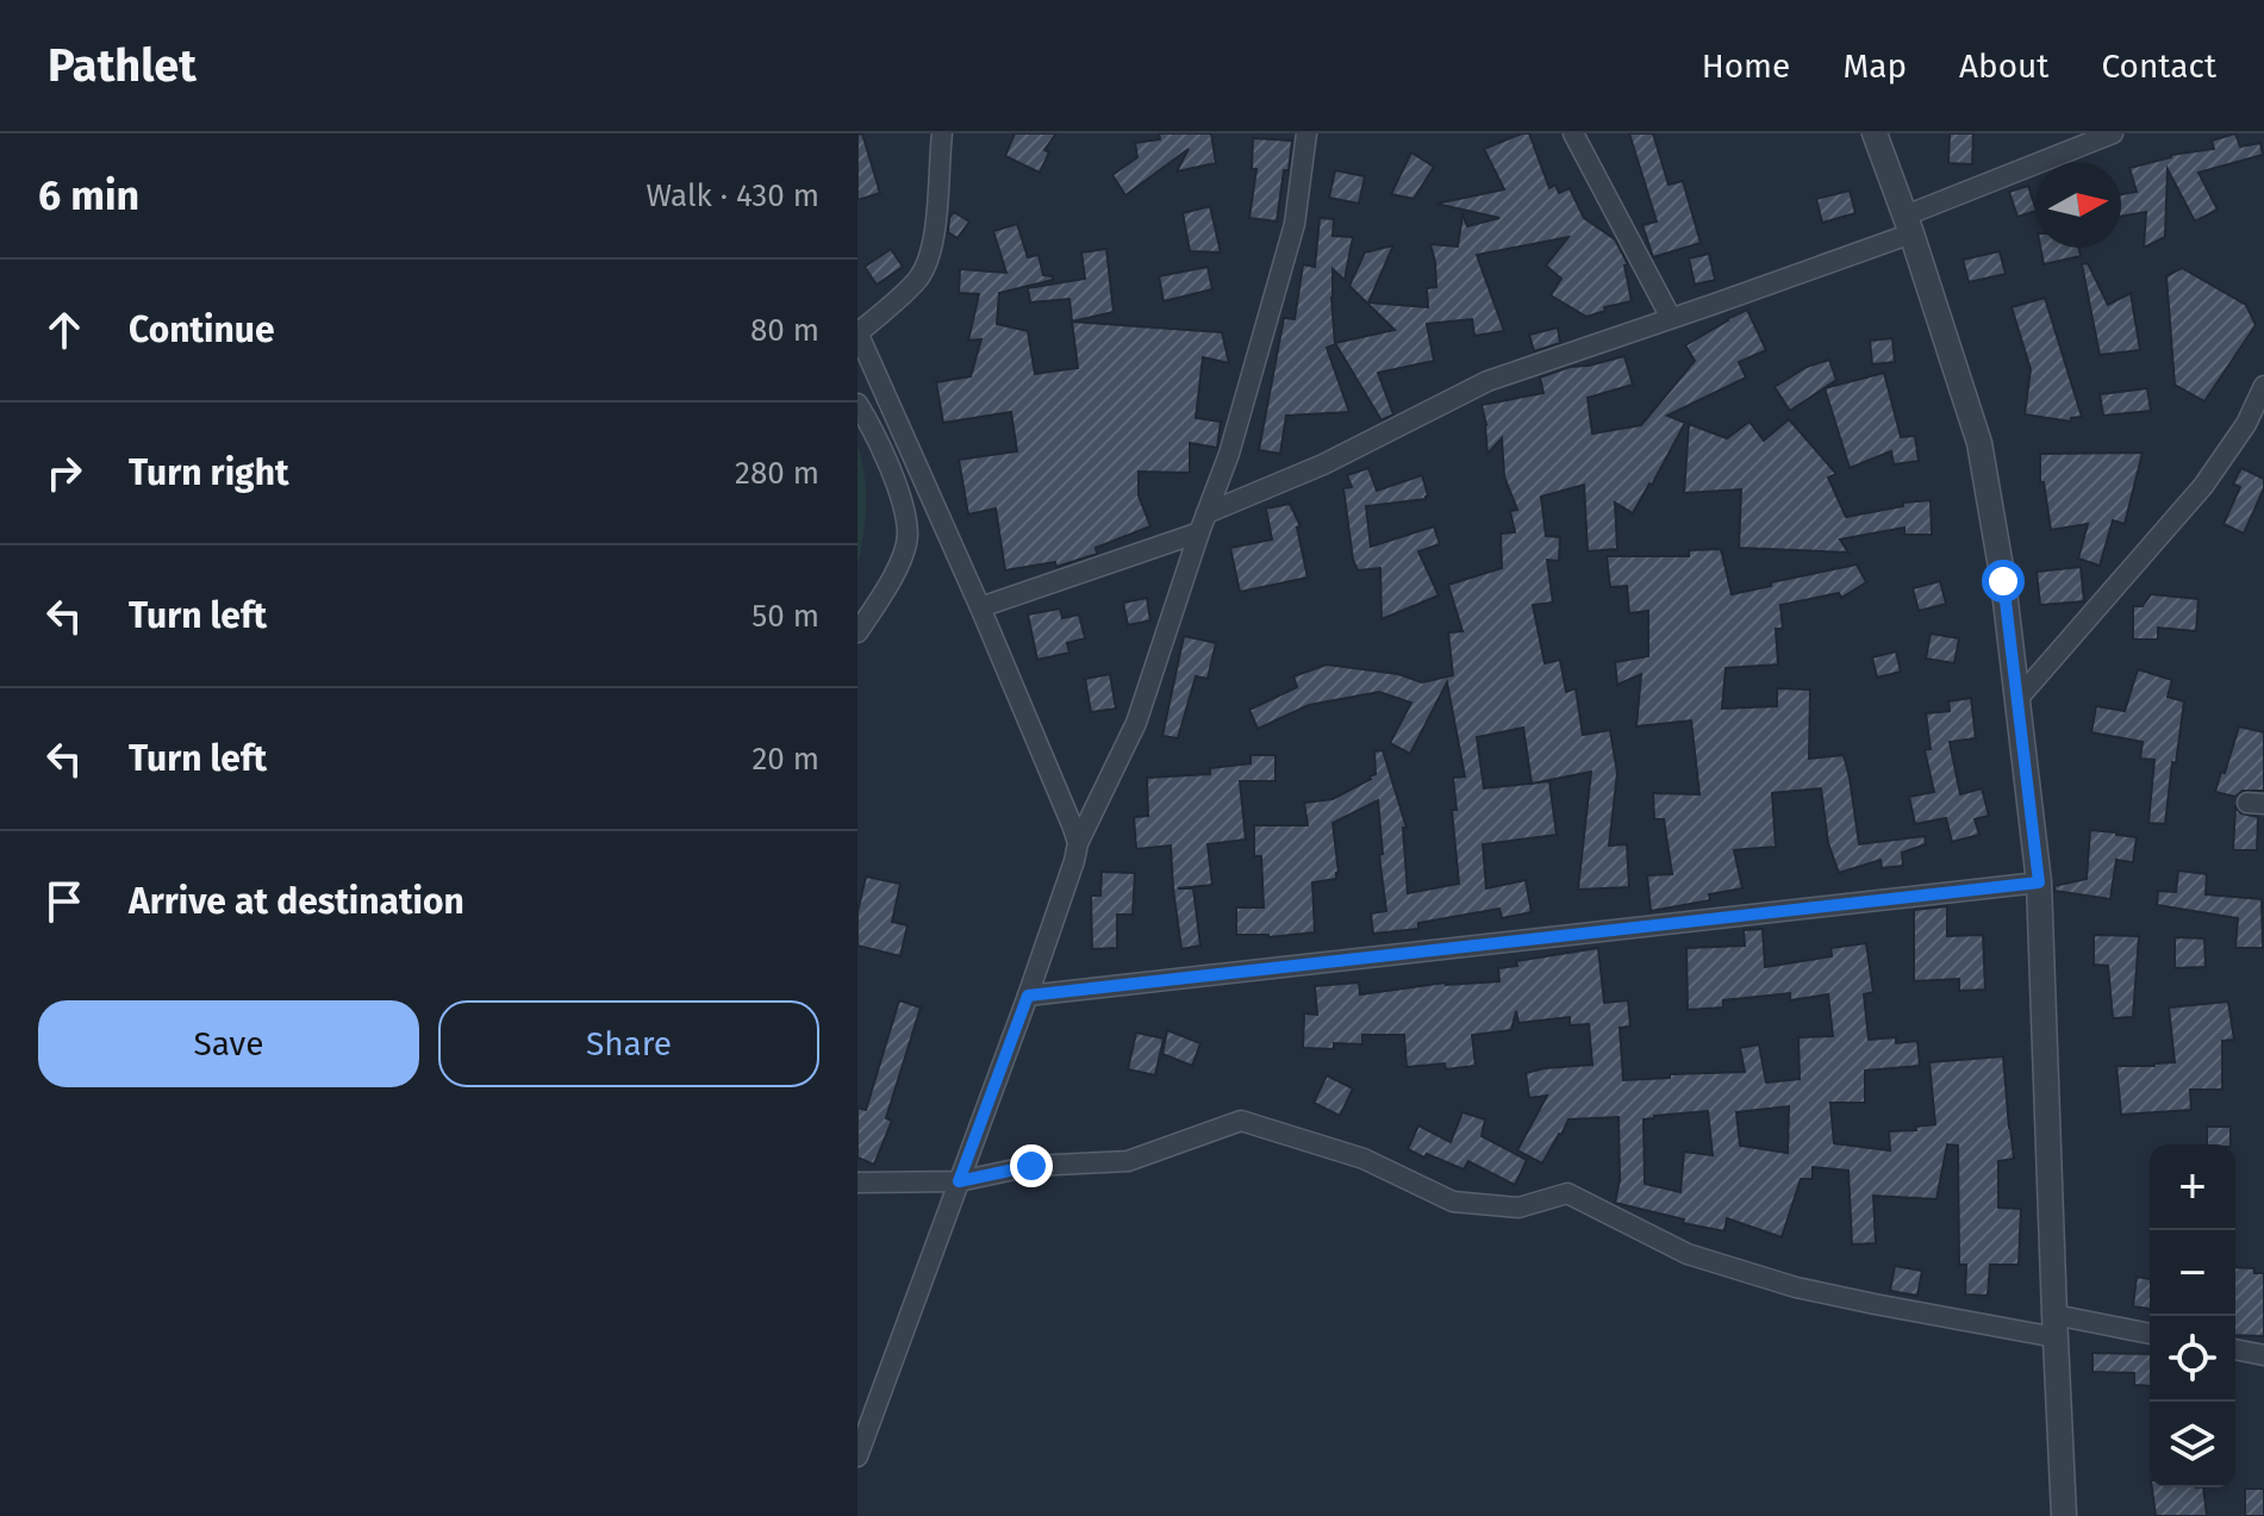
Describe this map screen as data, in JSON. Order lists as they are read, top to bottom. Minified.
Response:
{"north":"right","page":{"header":"Pathlet","nav":["Home","Map","About","Contact"],"heading":["6 min","Walk · 430 m"],"list":[["Continue","80 m"],["Turn right","280 m"],["Turn left","50 m"],["Turn left","20 m"],"Arrive at destination"],"buttons":["Save","Share"],"map_buttons":["+","−"]}}
